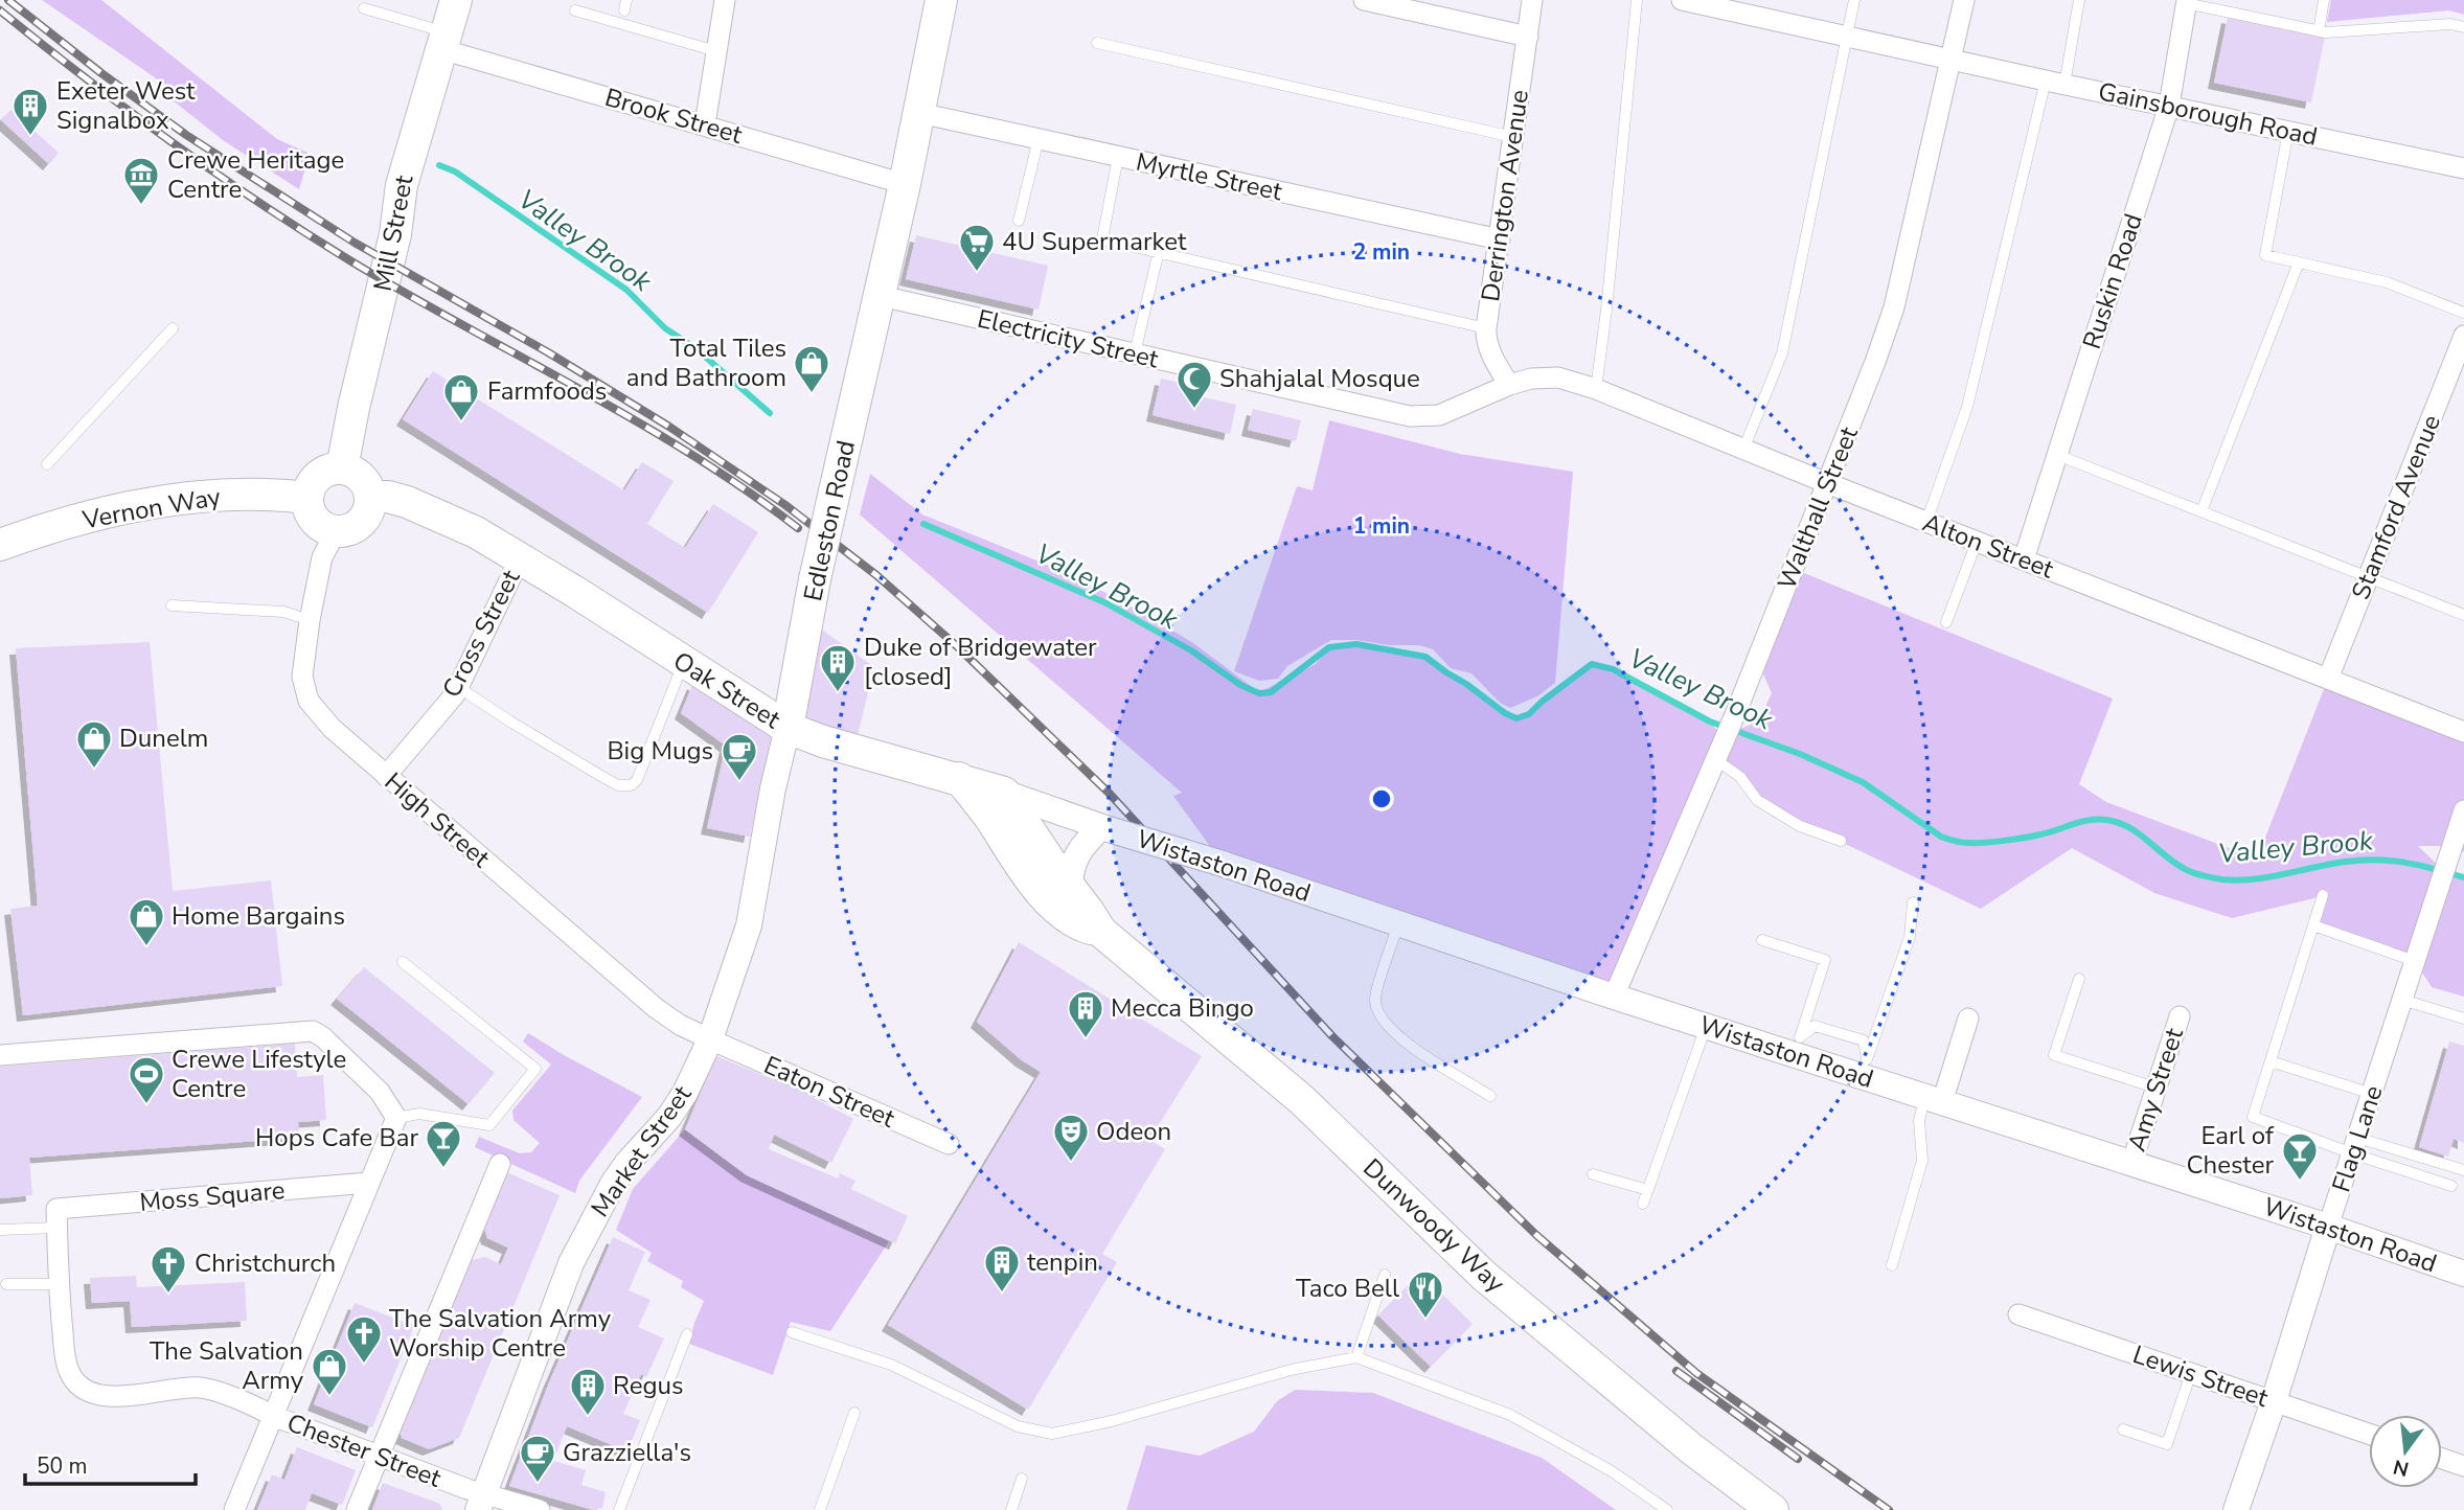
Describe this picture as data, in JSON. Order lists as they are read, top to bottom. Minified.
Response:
{"streets":{"main road":["Mill Street","Vernon Way","Edleston Road","Oak Street","Dunwoody Way"],"street":["Gainsborough Road","Brook Street","Myrtle Street","Derrington Avenue","Ruskin Road","Electricity Street","Stamford Avenue","Walthall Street","Alton Street","Cross Street","High Street","Wistaston Road","Amy Street","Eaton Street","Flag Lane","Market Street","Moss Square","Lewis Street","Chester Street"]},"crossings":[["Gainsborough Road","Ruskin Road"],["Gainsborough Road","Walthall Street"],["Brook Street","Mill Street"],["Brook Street","Edleston Road"],["Myrtle Street","Derrington Avenue"],["Myrtle Street","Edleston Road"],["Derrington Avenue","Electricity Street"],["Derrington Avenue","Alton Street"],["Mill Street","Vernon Way"],["Mill Street","Oak Street"],["Mill Street","High Street"],["Ruskin Road","Alton Street"],["Electricity Street","Edleston Road"],["Electricity Street","Alton Street"],["Stamford Avenue","Alton Street"],["Vernon Way","Oak Street"],["Vernon Way","High Street"],["Walthall Street","Alton Street"],["Walthall Street","Wistaston Road"],["Edleston Road","Oak Street"],["Edleston Road","High Street"],["Edleston Road","Eaton Street"],["Edleston Road","Market Street"],["Cross Street","Oak Street"],["Cross Street","High Street"],["Oak Street","High Street"],["Oak Street","Wistaston Road"],["Oak Street","Dunwoody Way"],["High Street","Eaton Street"],["High Street","Market Street"],["Wistaston Road","Amy Street"],["Wistaston Road","Flag Lane"],["Eaton Street","Market Street"],["Flag Lane","Lewis Street"],["Market Street","Chester Street"],["Moss Square","Chester Street"]],"water":["Valley Brook"],"places":{"building":["Exeter West Signalbox","Duke of Bridgewater [closed]","Mecca Bingo","tenpin","Regus"],"museum":["Crewe Heritage Centre"],"supermarket":["4U Supermarket"],"shop":["Total Tiles and Bathroom","Farmfoods","Dunelm","Home Bargains","The Salvation Army"],"mosque":["Shahjalal Mosque"],"cafe":["Big Mugs","Grazziella's"],"sports":["Crewe Lifestyle Centre"],"theatre":["Odeon"],"bar":["Hops Cafe Bar","Earl of Chester"],"church":["Christchurch","The Salvation Army Worship Centre"],"restaurant":["Taco Bell"]},"scale_bar":"50 m","north":"bottom","rings":["2 min","1 min"]}
